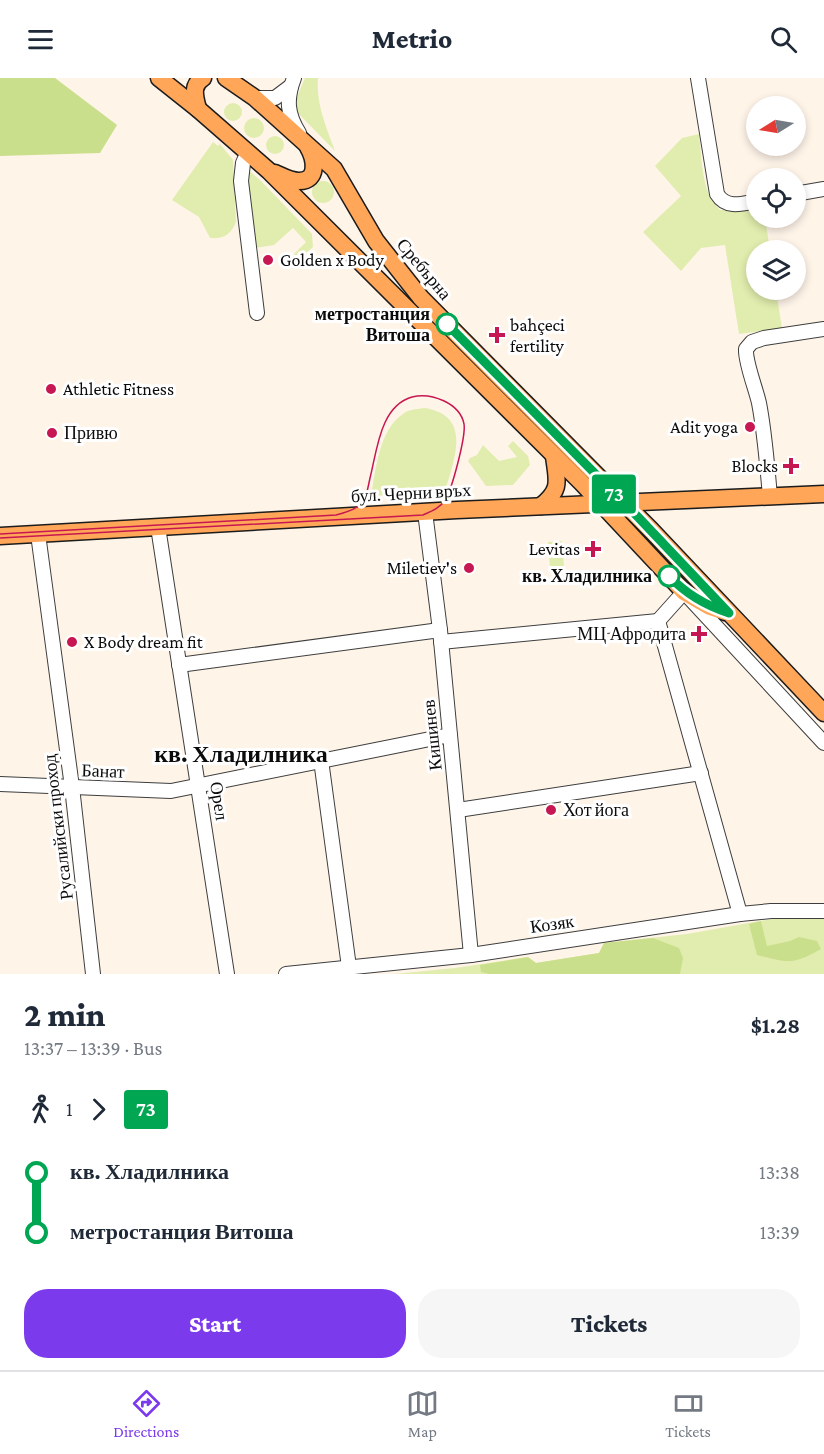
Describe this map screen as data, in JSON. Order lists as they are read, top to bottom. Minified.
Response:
{"streets":{"main road":["Сребърна","бул. Черни връх"],"street":["Кишинев","Банат","Орел","Русалийски проход","Козяк"]},"crossings":[["Сребърна","бул. Черни връх"],["бул. Черни връх","Кишинев"],["бул. Черни връх","Орел"],["бул. Черни връх","Русалийски проход"],["Кишинев","Банат"],["Кишинев","Козяк"],["Банат","Орел"],["Банат","Русалийски проход"]],"districts":["кв. Хладилника"],"places":{"other":["Golden x Body","метростанция Витоша","Athletic Fitness","Adit yoga","Привю","Miletiev's","кв. Хладилника","X Body dream fit","Хот йога"],"health":["bahçeci fertility","Blocks","Levitas","МЦ Афродита"]},"lines":["bus line 73"],"north":"left","page":{"header":"Metrio","on_map":"73","heading":["2 min","13:37 – 13:39 · Bus","$1.28"],"legs":["1","73"],"list":[{"name":"кв. Хладилника","value":"13:38"},{"name":"метростанция Витоша","value":"13:39"}],"buttons":["Start","Tickets"],"tabs":["Directions","Map","Tickets"]}}
